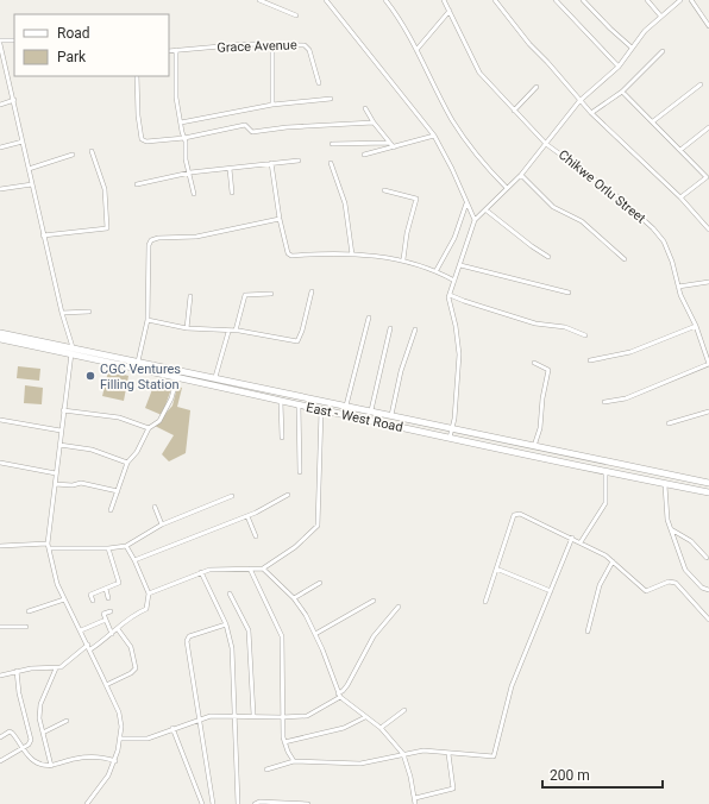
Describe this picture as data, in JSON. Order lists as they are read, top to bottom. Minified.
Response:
{"streets":{"main road":["East - West Road"],"street":["Grace Avenue","Chikwe Orlu Street"]},"places":["CGC Ventures Filling Station"],"legend":["Road","Park"],"scale_bar":"200 m"}
